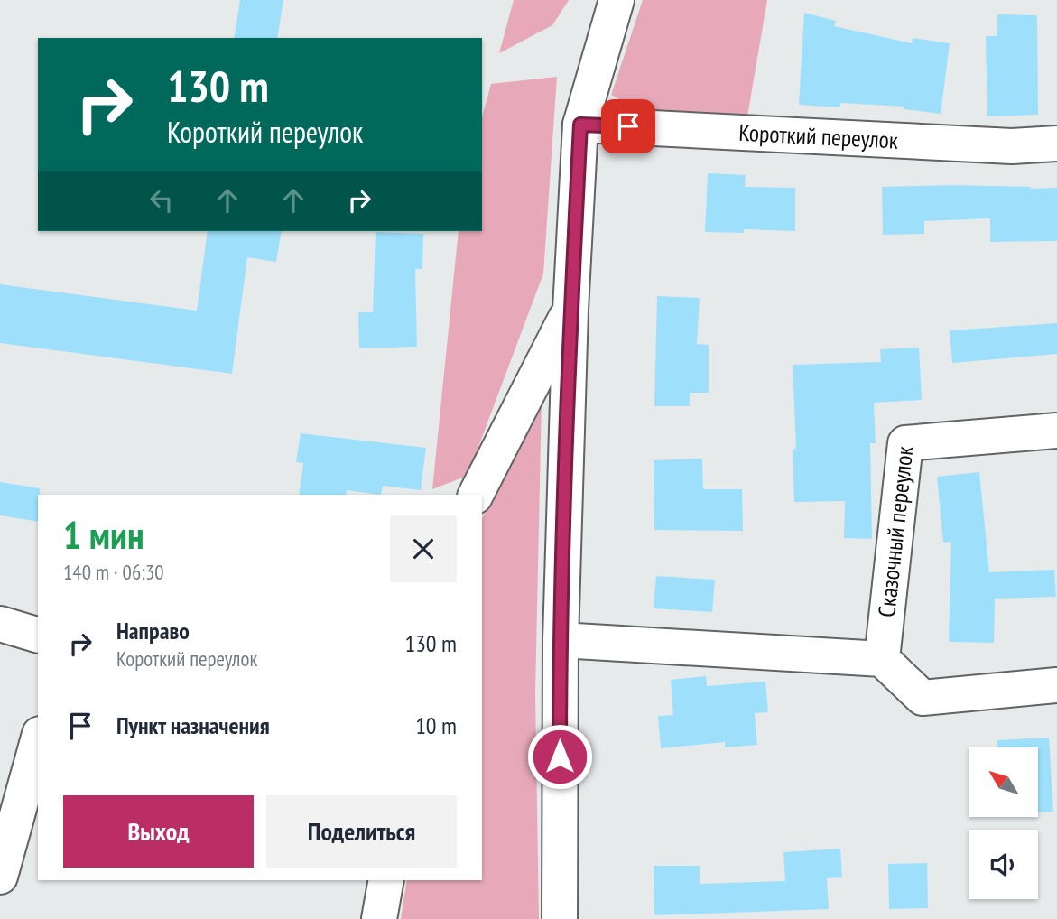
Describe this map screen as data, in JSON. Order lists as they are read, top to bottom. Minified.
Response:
{"streets":{"street":["Короткий переулок","Сказочный переулок"]},"north":"top left","page":{"turn":["130 m","Короткий переулок"],"heading":["1 мин","140 m · 06:30"],"list":[{"name":"Направо","note":"Короткий переулок","value":"130 m"},{"name":"Пункт назначения","value":"10 m"}],"buttons":["Выход","Поделиться"]}}
